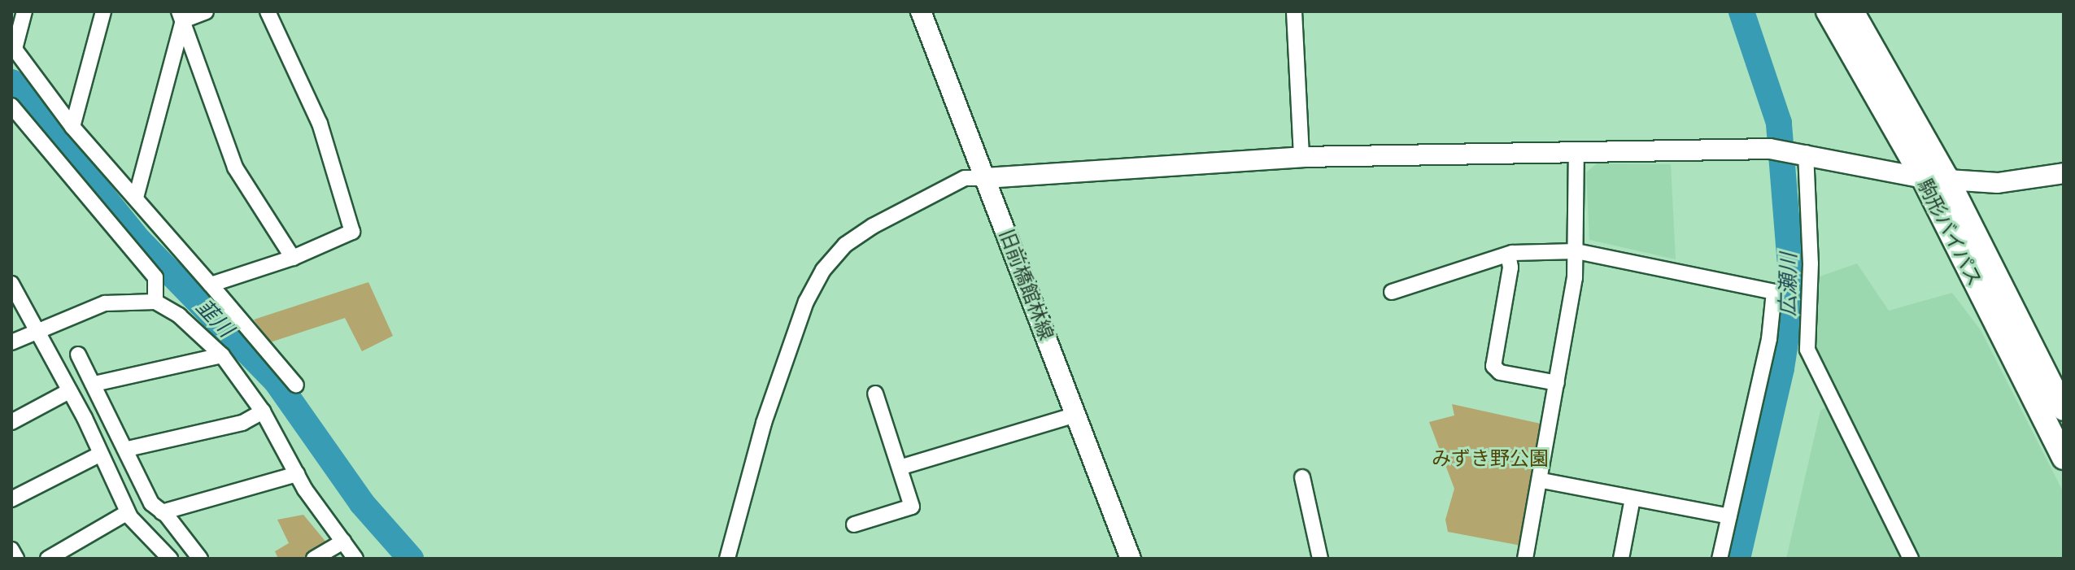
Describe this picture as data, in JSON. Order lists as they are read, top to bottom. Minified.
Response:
{"streets":{"main road":["駒形バイパス"],"street":["旧前橋館林線"]},"water":["広瀬川","韮川"],"parks":["みずき野公園"]}
